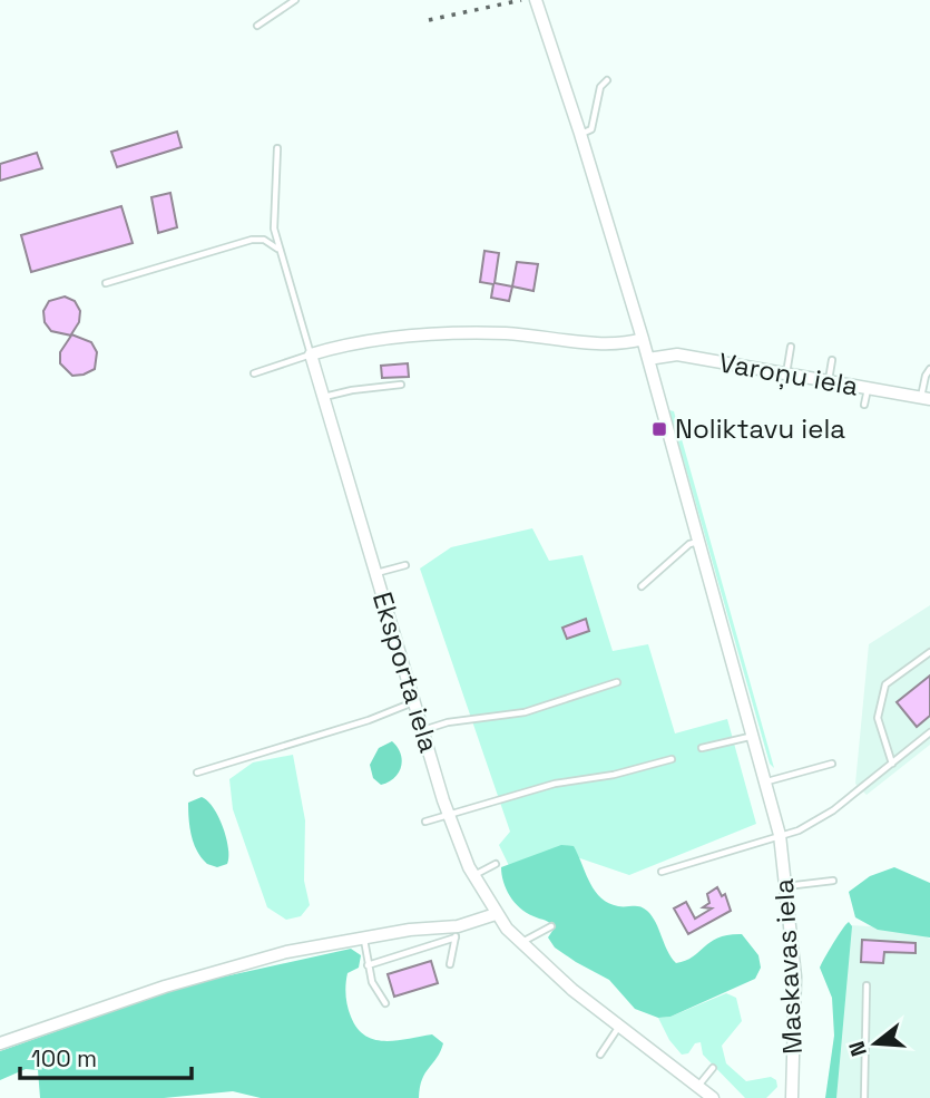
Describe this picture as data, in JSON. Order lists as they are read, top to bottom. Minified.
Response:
{"streets":{"street":["Varoņu iela","Eksporta iela","Maskavas iela"]},"places":{"transit":["Noliktavu iela"]},"scale_bar":"100 m","north":"left"}
